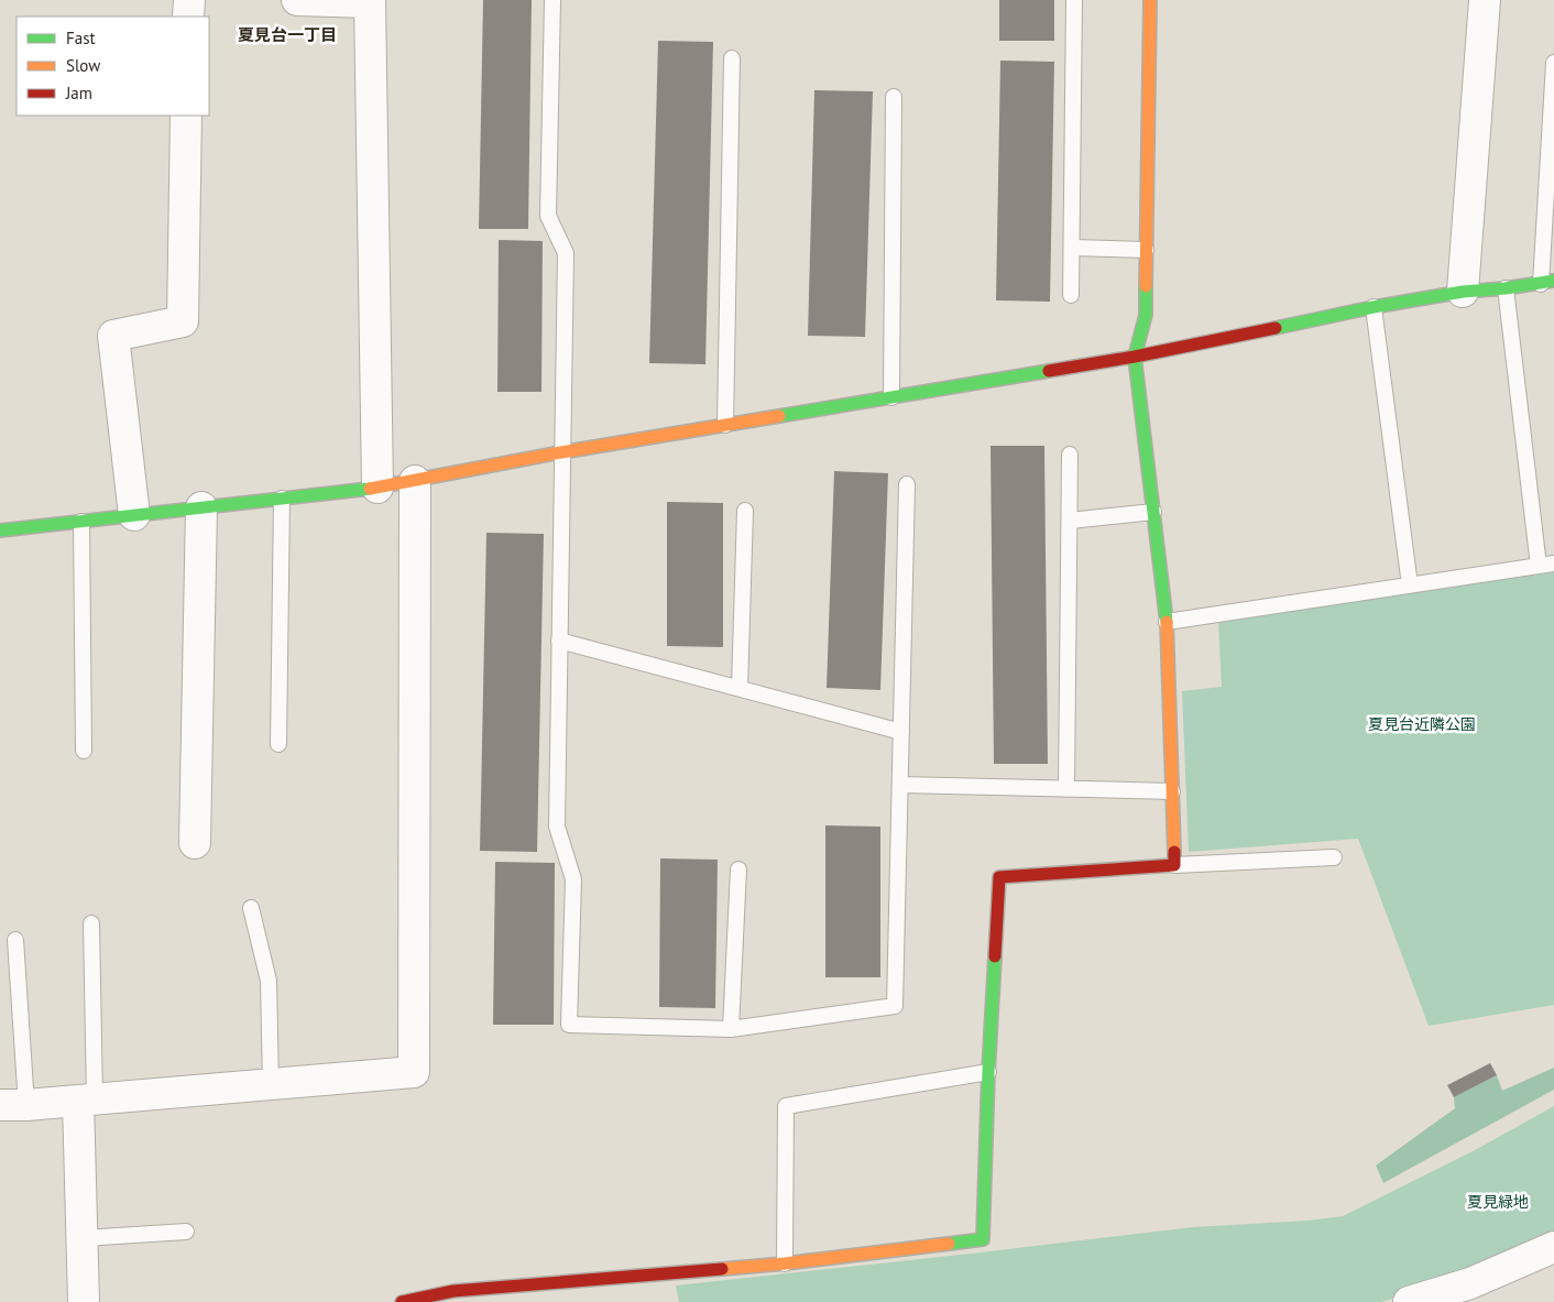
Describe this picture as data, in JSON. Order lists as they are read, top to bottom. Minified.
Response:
{"districts":["夏見台一丁目"],"parks":["夏見台近隣公園","夏見緑地"],"legend":["Fast","Slow","Jam"]}
